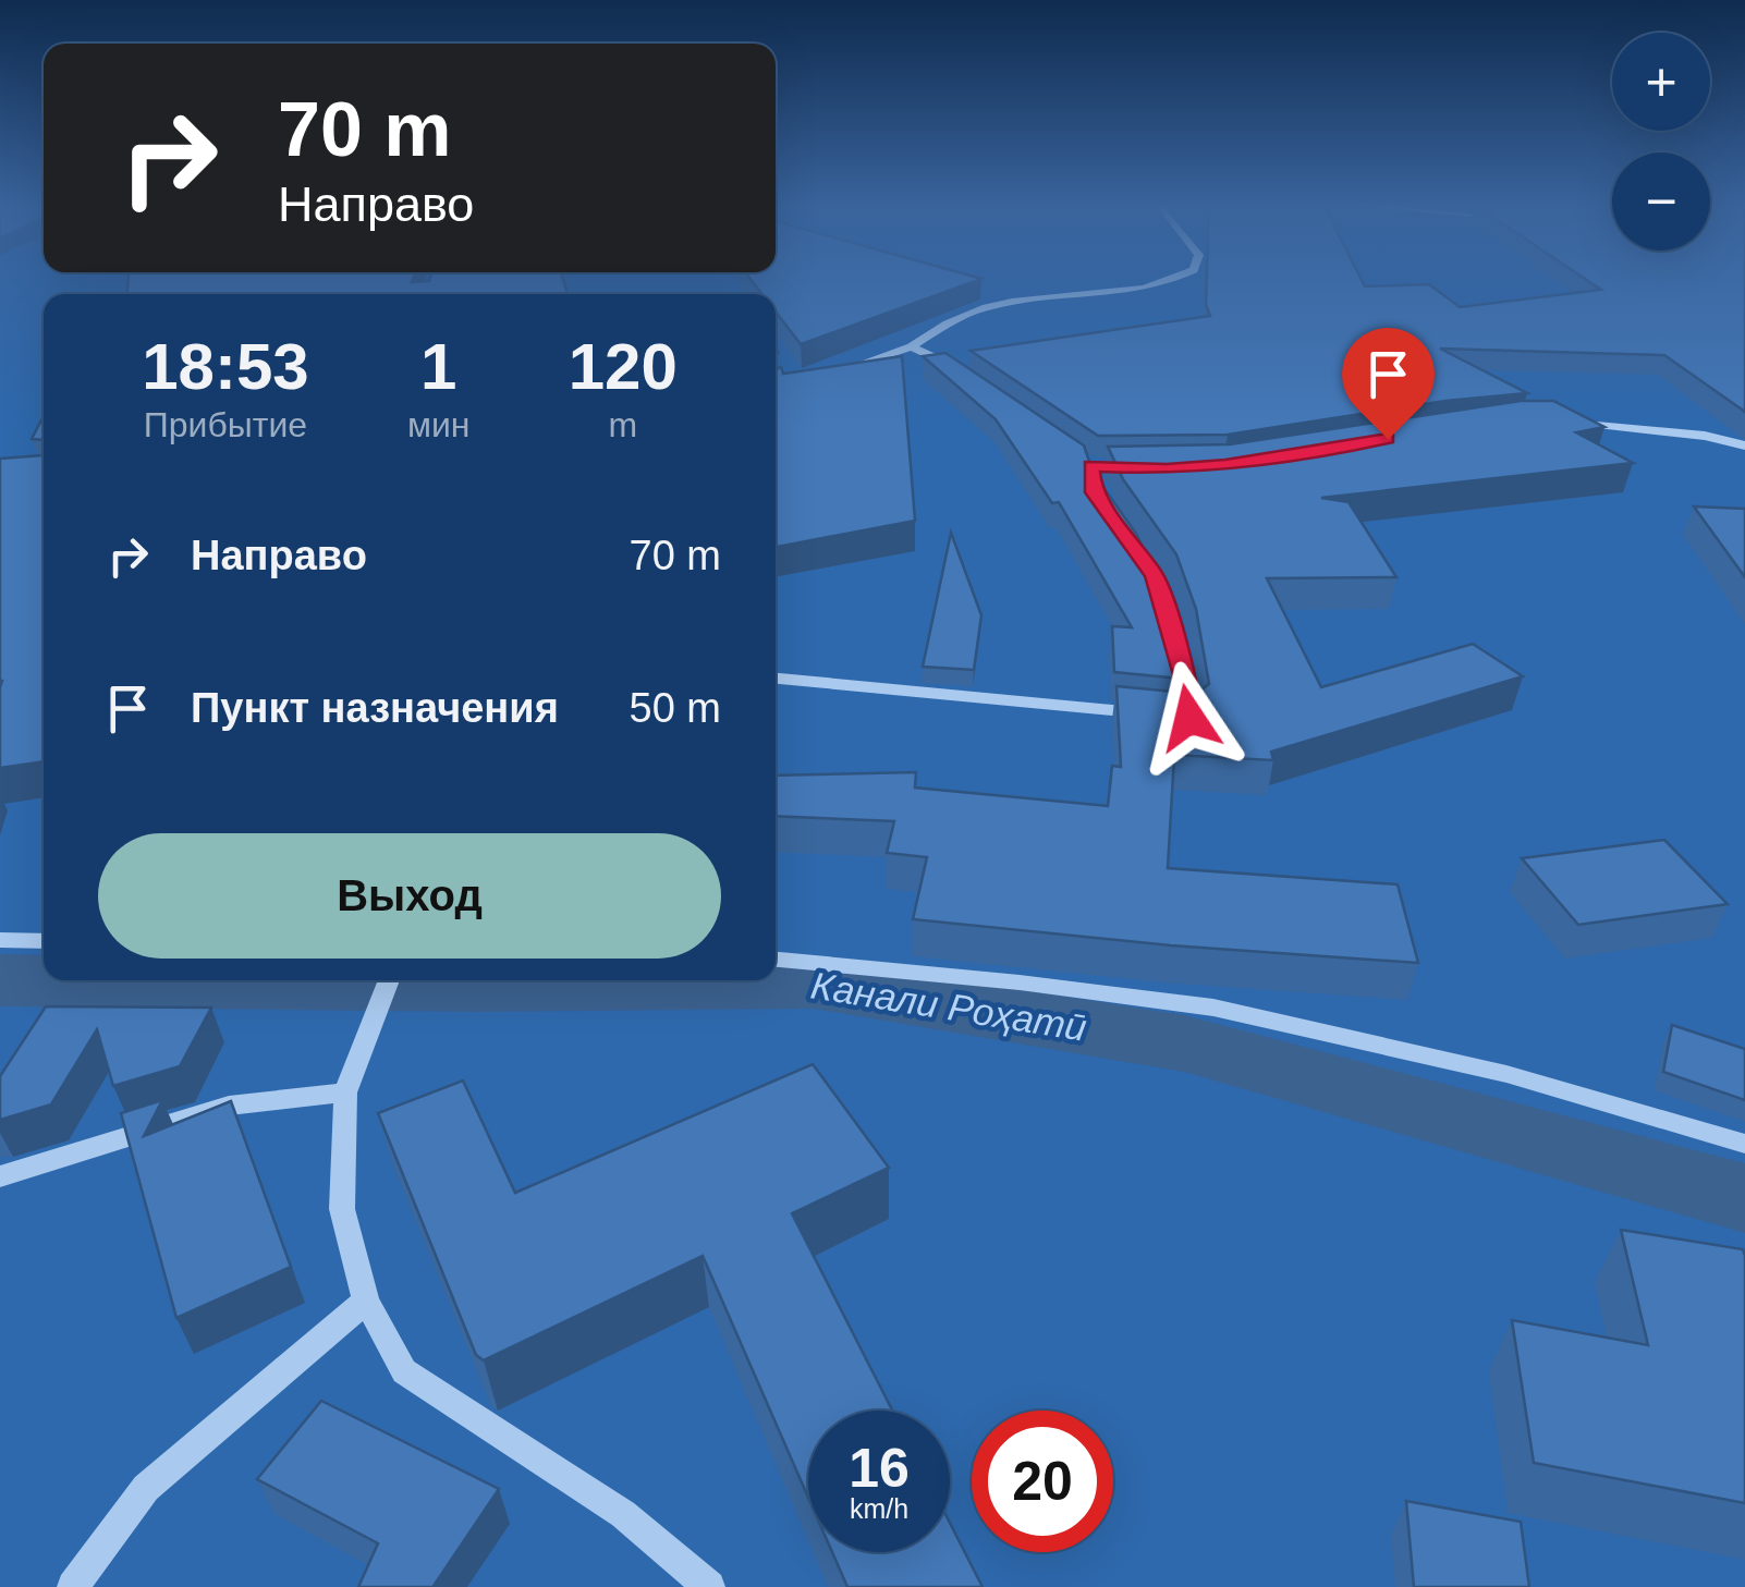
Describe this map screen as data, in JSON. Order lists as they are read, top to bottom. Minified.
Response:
{"water":["Канали Роҳатӣ"],"page":{"map_buttons":["+","−"],"turn":["70 m","Направо"],"eta":["18:53","Прибытие","1","мин","120","m"],"list":[{"name":"Направо","value":"70 m"},{"name":"Пункт назначения","value":"50 m"}],"buttons":"Выход","speed":"16 km/h","limit":"20"}}
